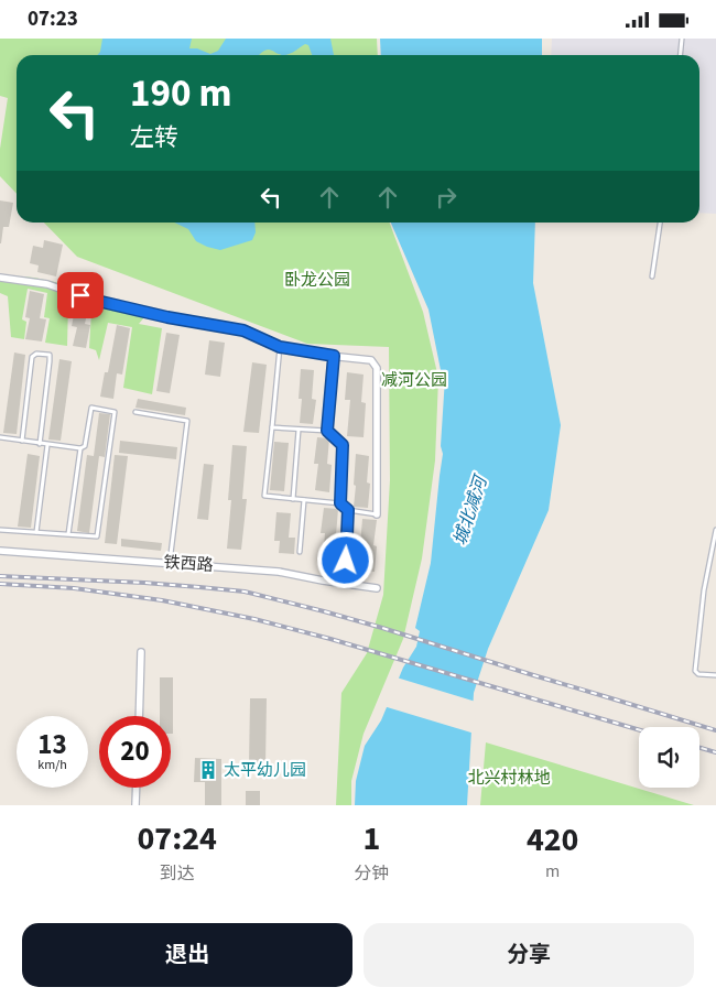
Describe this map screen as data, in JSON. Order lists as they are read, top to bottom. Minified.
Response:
{"streets":{"street":["铁西路"]},"water":["城北减河"],"parks":["卧龙公园","减河公园","北兴村林地"],"places":{"building":["太平幼儿园"]},"page":{"status":"07:23","turn":["190 m","左转"],"speed":"13 km/h","limit":"20","eta":["07:24","到达","1","分钟","420","m"],"buttons":["退出","分享"]}}
